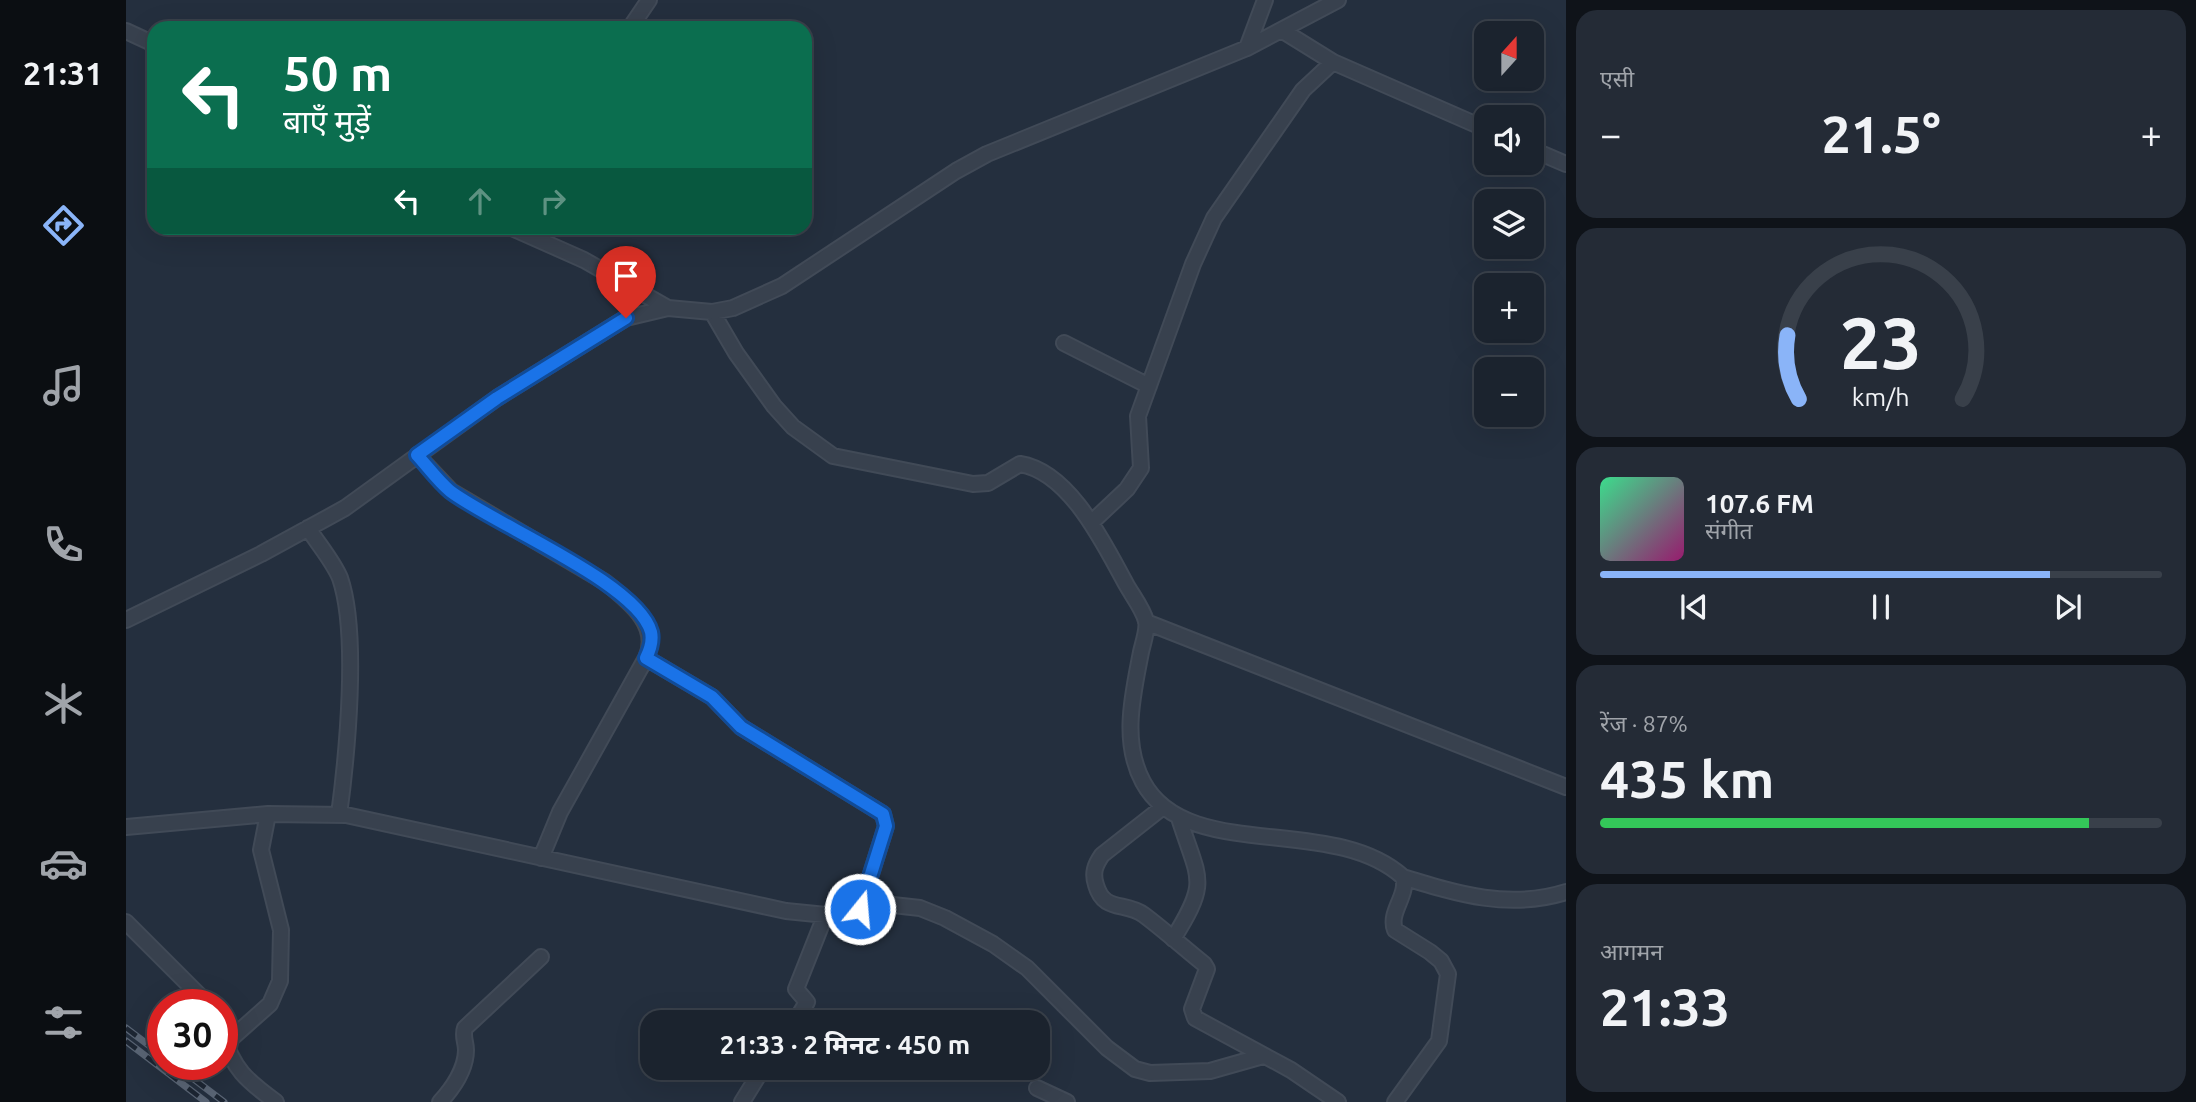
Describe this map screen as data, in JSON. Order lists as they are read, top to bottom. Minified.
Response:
{"north":"top","page":{"tabs":"21:31","tile":["एसी",["रेंज · 87%","435 km"],["आगमन","21:33"]],"map_buttons":["+","−"],"turn":["50 m","बाएँ मुड़ें"],"heat":["−","21.5°","+"],"song":["107.6 FM","संगीत"],"limit":"30","trip":"21:33 · 2 मिनट · 450 m","gauge":["23","km/h"]}}
